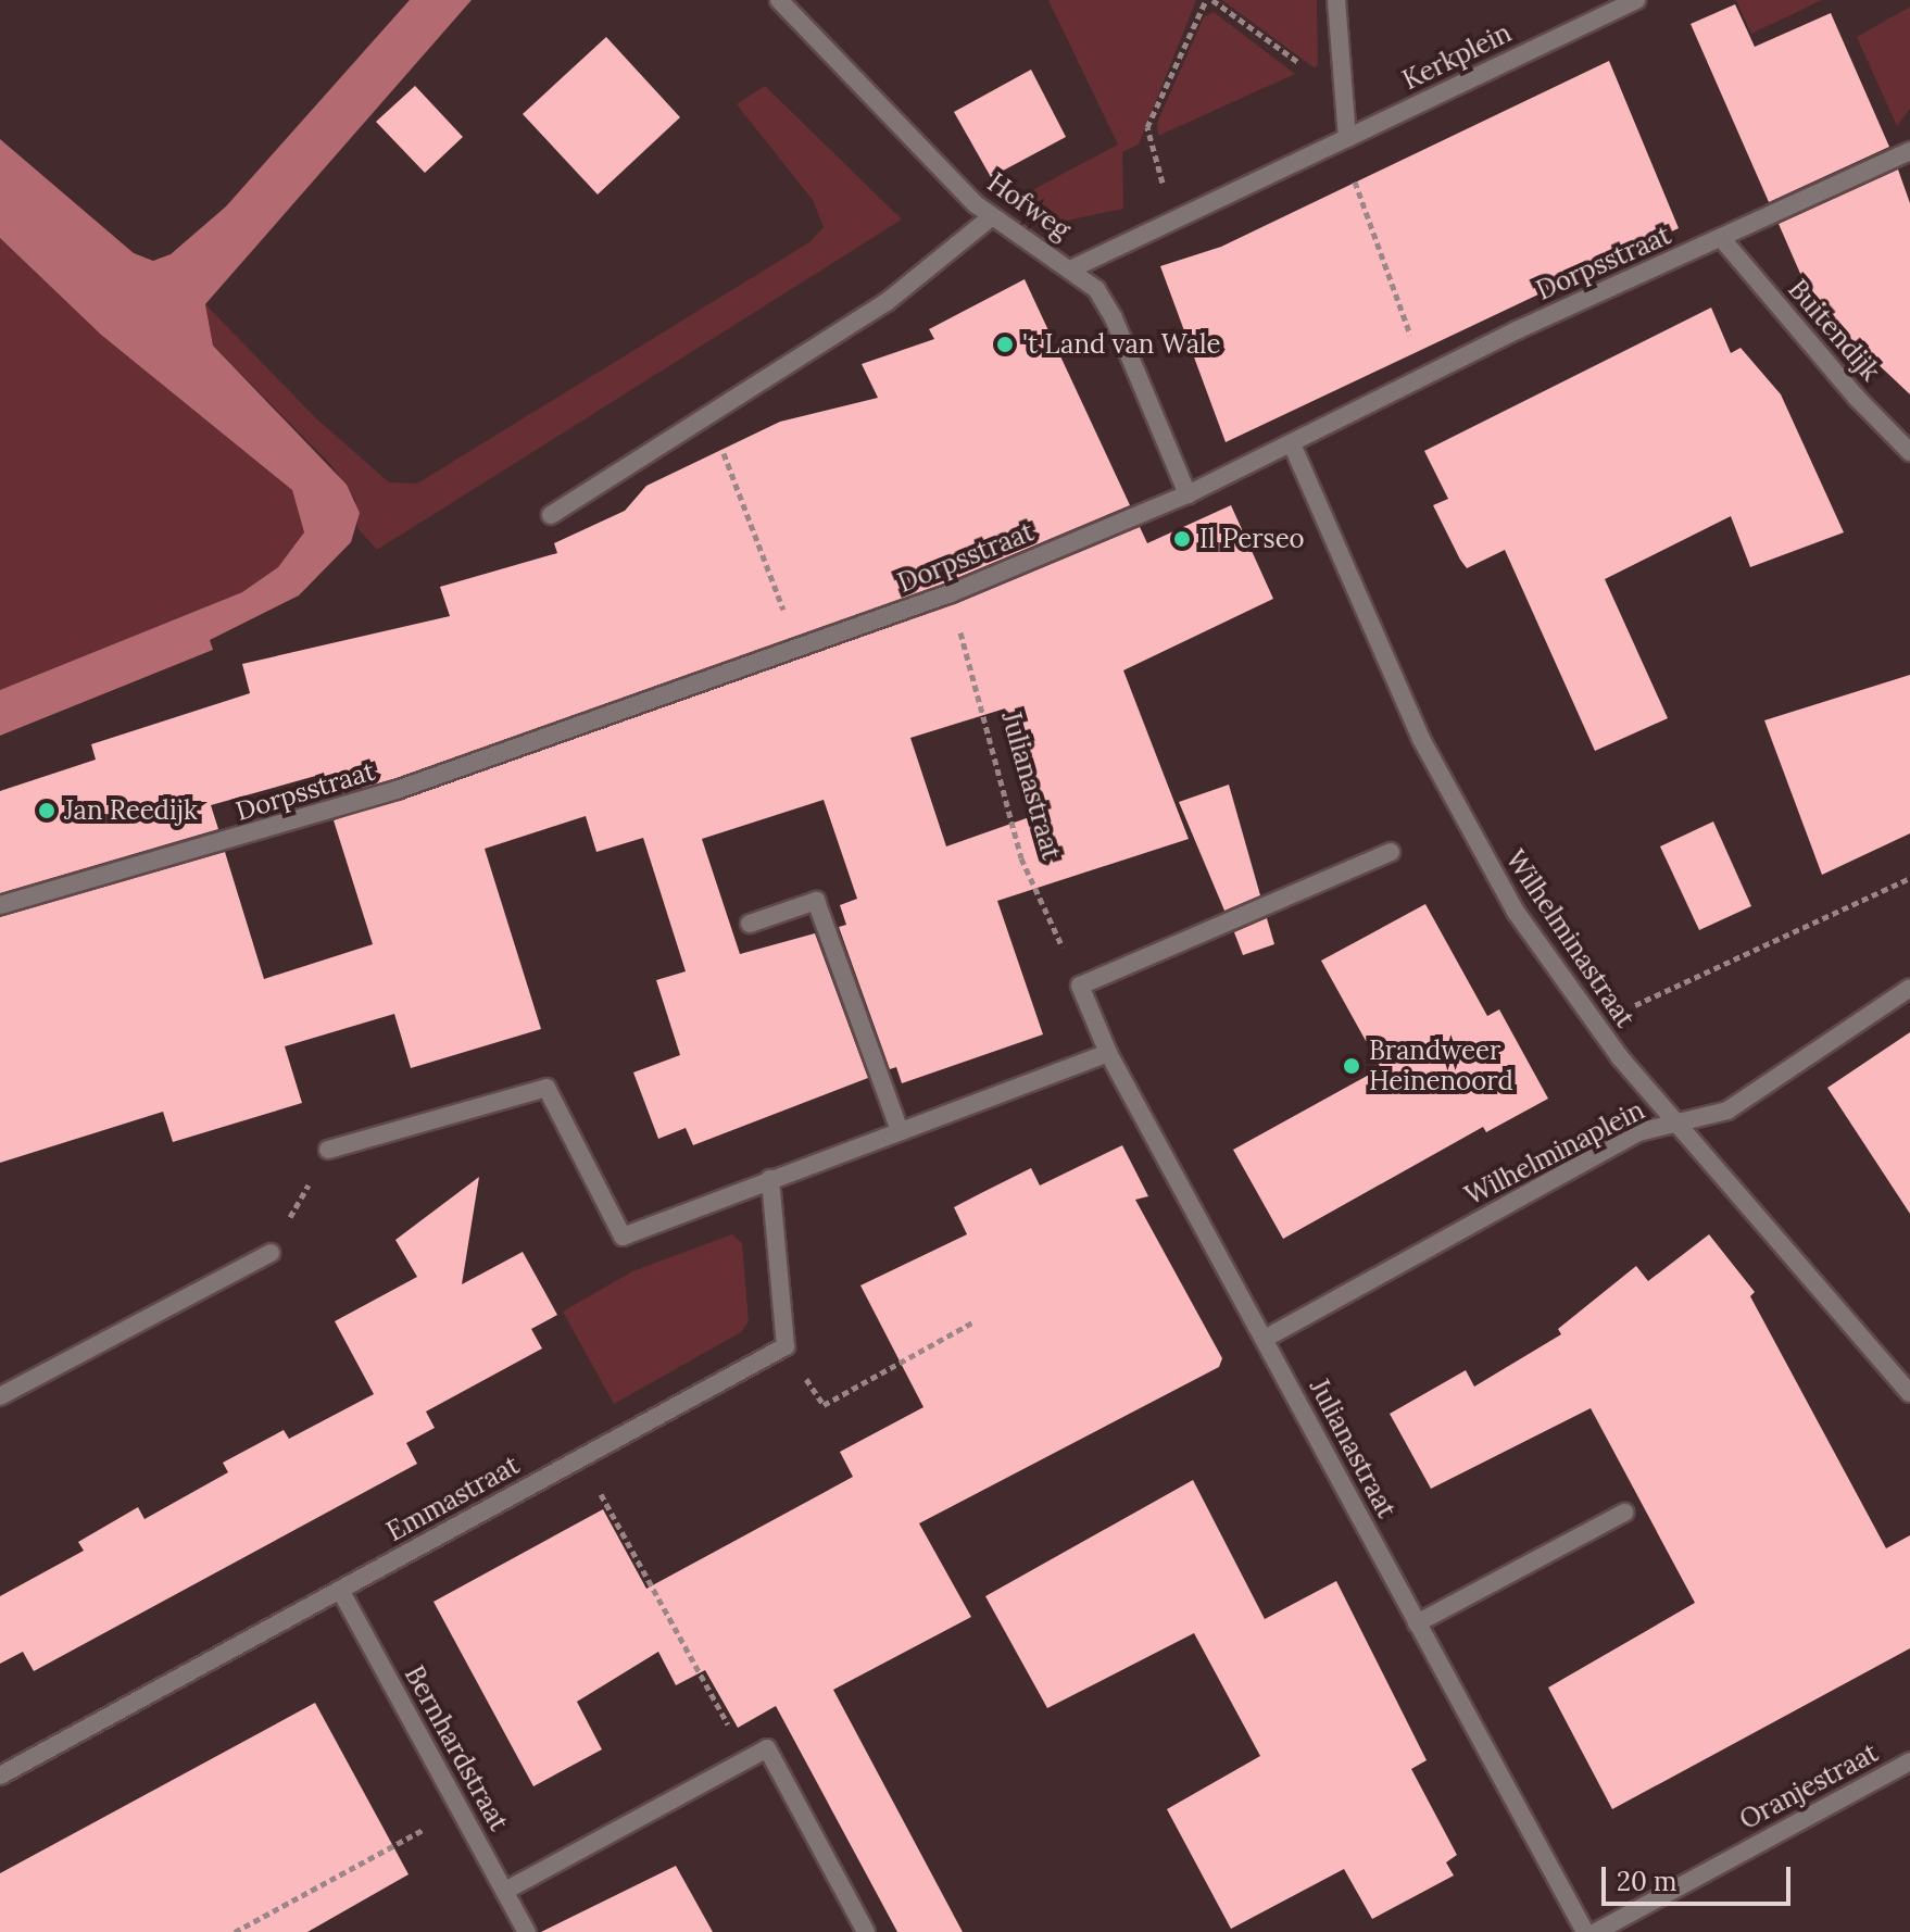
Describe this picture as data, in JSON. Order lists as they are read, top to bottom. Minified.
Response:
{"streets":{"street":["Kerkplein","Hofweg","Dorpsstraat","Buitendijk","Julianastraat","Wilhelminastraat","Wilhelminaplein","Emmastraat","Bernhardstraat","Oranjestraat"]},"crossings":[["Kerkplein","Hofweg"],["Hofweg","Dorpsstraat"],["Dorpsstraat","Buitendijk"],["Dorpsstraat","Julianastraat"],["Dorpsstraat","Wilhelminastraat"],["Julianastraat","Wilhelminaplein"],["Wilhelminastraat","Wilhelminaplein"],["Emmastraat","Bernhardstraat"]],"places":["'t Land van Wale","Il Perseo","Jan Reedijk","Brandweer Heinenoord"],"scale_bar":"20 m"}
